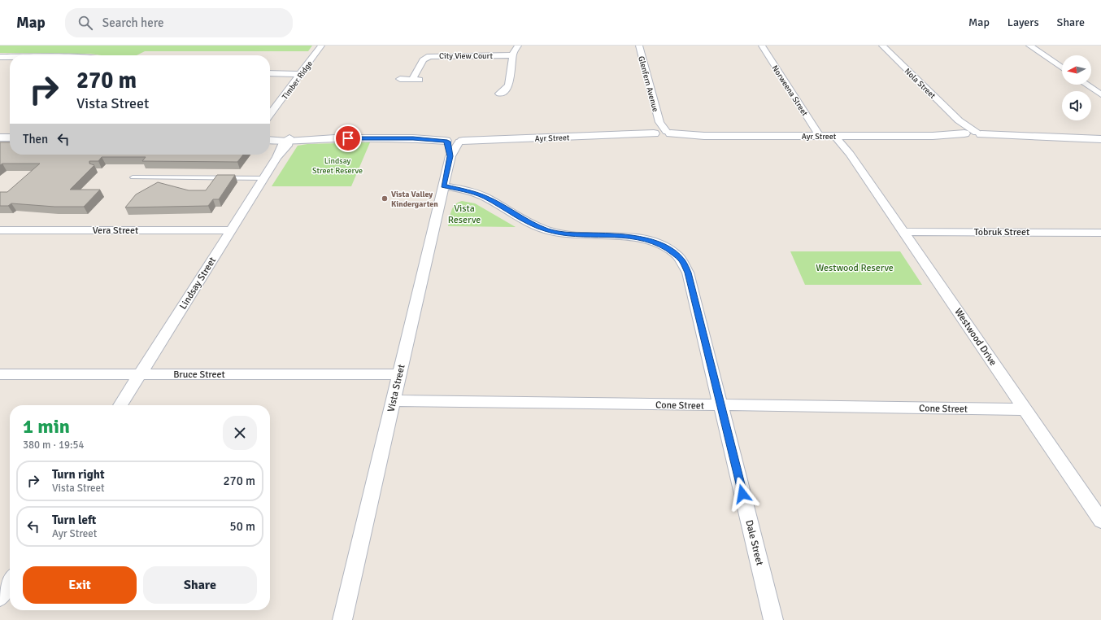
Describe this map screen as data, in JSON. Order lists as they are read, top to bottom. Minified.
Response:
{"streets":{"street":["City View Court","Timber Ridge","Nola Street","Glenfern Avenue","Norweena Street","Ayr Street","Vera Street","Tobruk Street","Lindsay Street","Westwood Drive","Bruce Street","Vista Street","Cone Street","Dale Street"]},"crossings":[["Nola Street","Ayr Street"],["Glenfern Avenue","Ayr Street"],["Norweena Street","Ayr Street"],["Ayr Street","Westwood Drive"],["Ayr Street","Vista Street"],["Vera Street","Lindsay Street"],["Tobruk Street","Westwood Drive"],["Lindsay Street","Bruce Street"],["Westwood Drive","Cone Street"],["Bruce Street","Vista Street"],["Vista Street","Cone Street"],["Vista Street","Dale Street"],["Cone Street","Dale Street"]],"parks":["Lindsay Street Reserve","Vista Reserve","Westwood Reserve"],"places":["Vista Valley Kindergarten"],"north":"left","page":{"header":"Map","search":"Search here","nav":["Map","Layers","Share"],"turn":["270 m","Vista Street"],"then":"Then","heading":["1 min","380 m · 19:54"],"list":[{"name":"Turn right","note":"Vista Street","value":"270 m"},{"name":"Turn left","note":"Ayr Street","value":"50 m"}],"buttons":["Exit","Share"]}}
